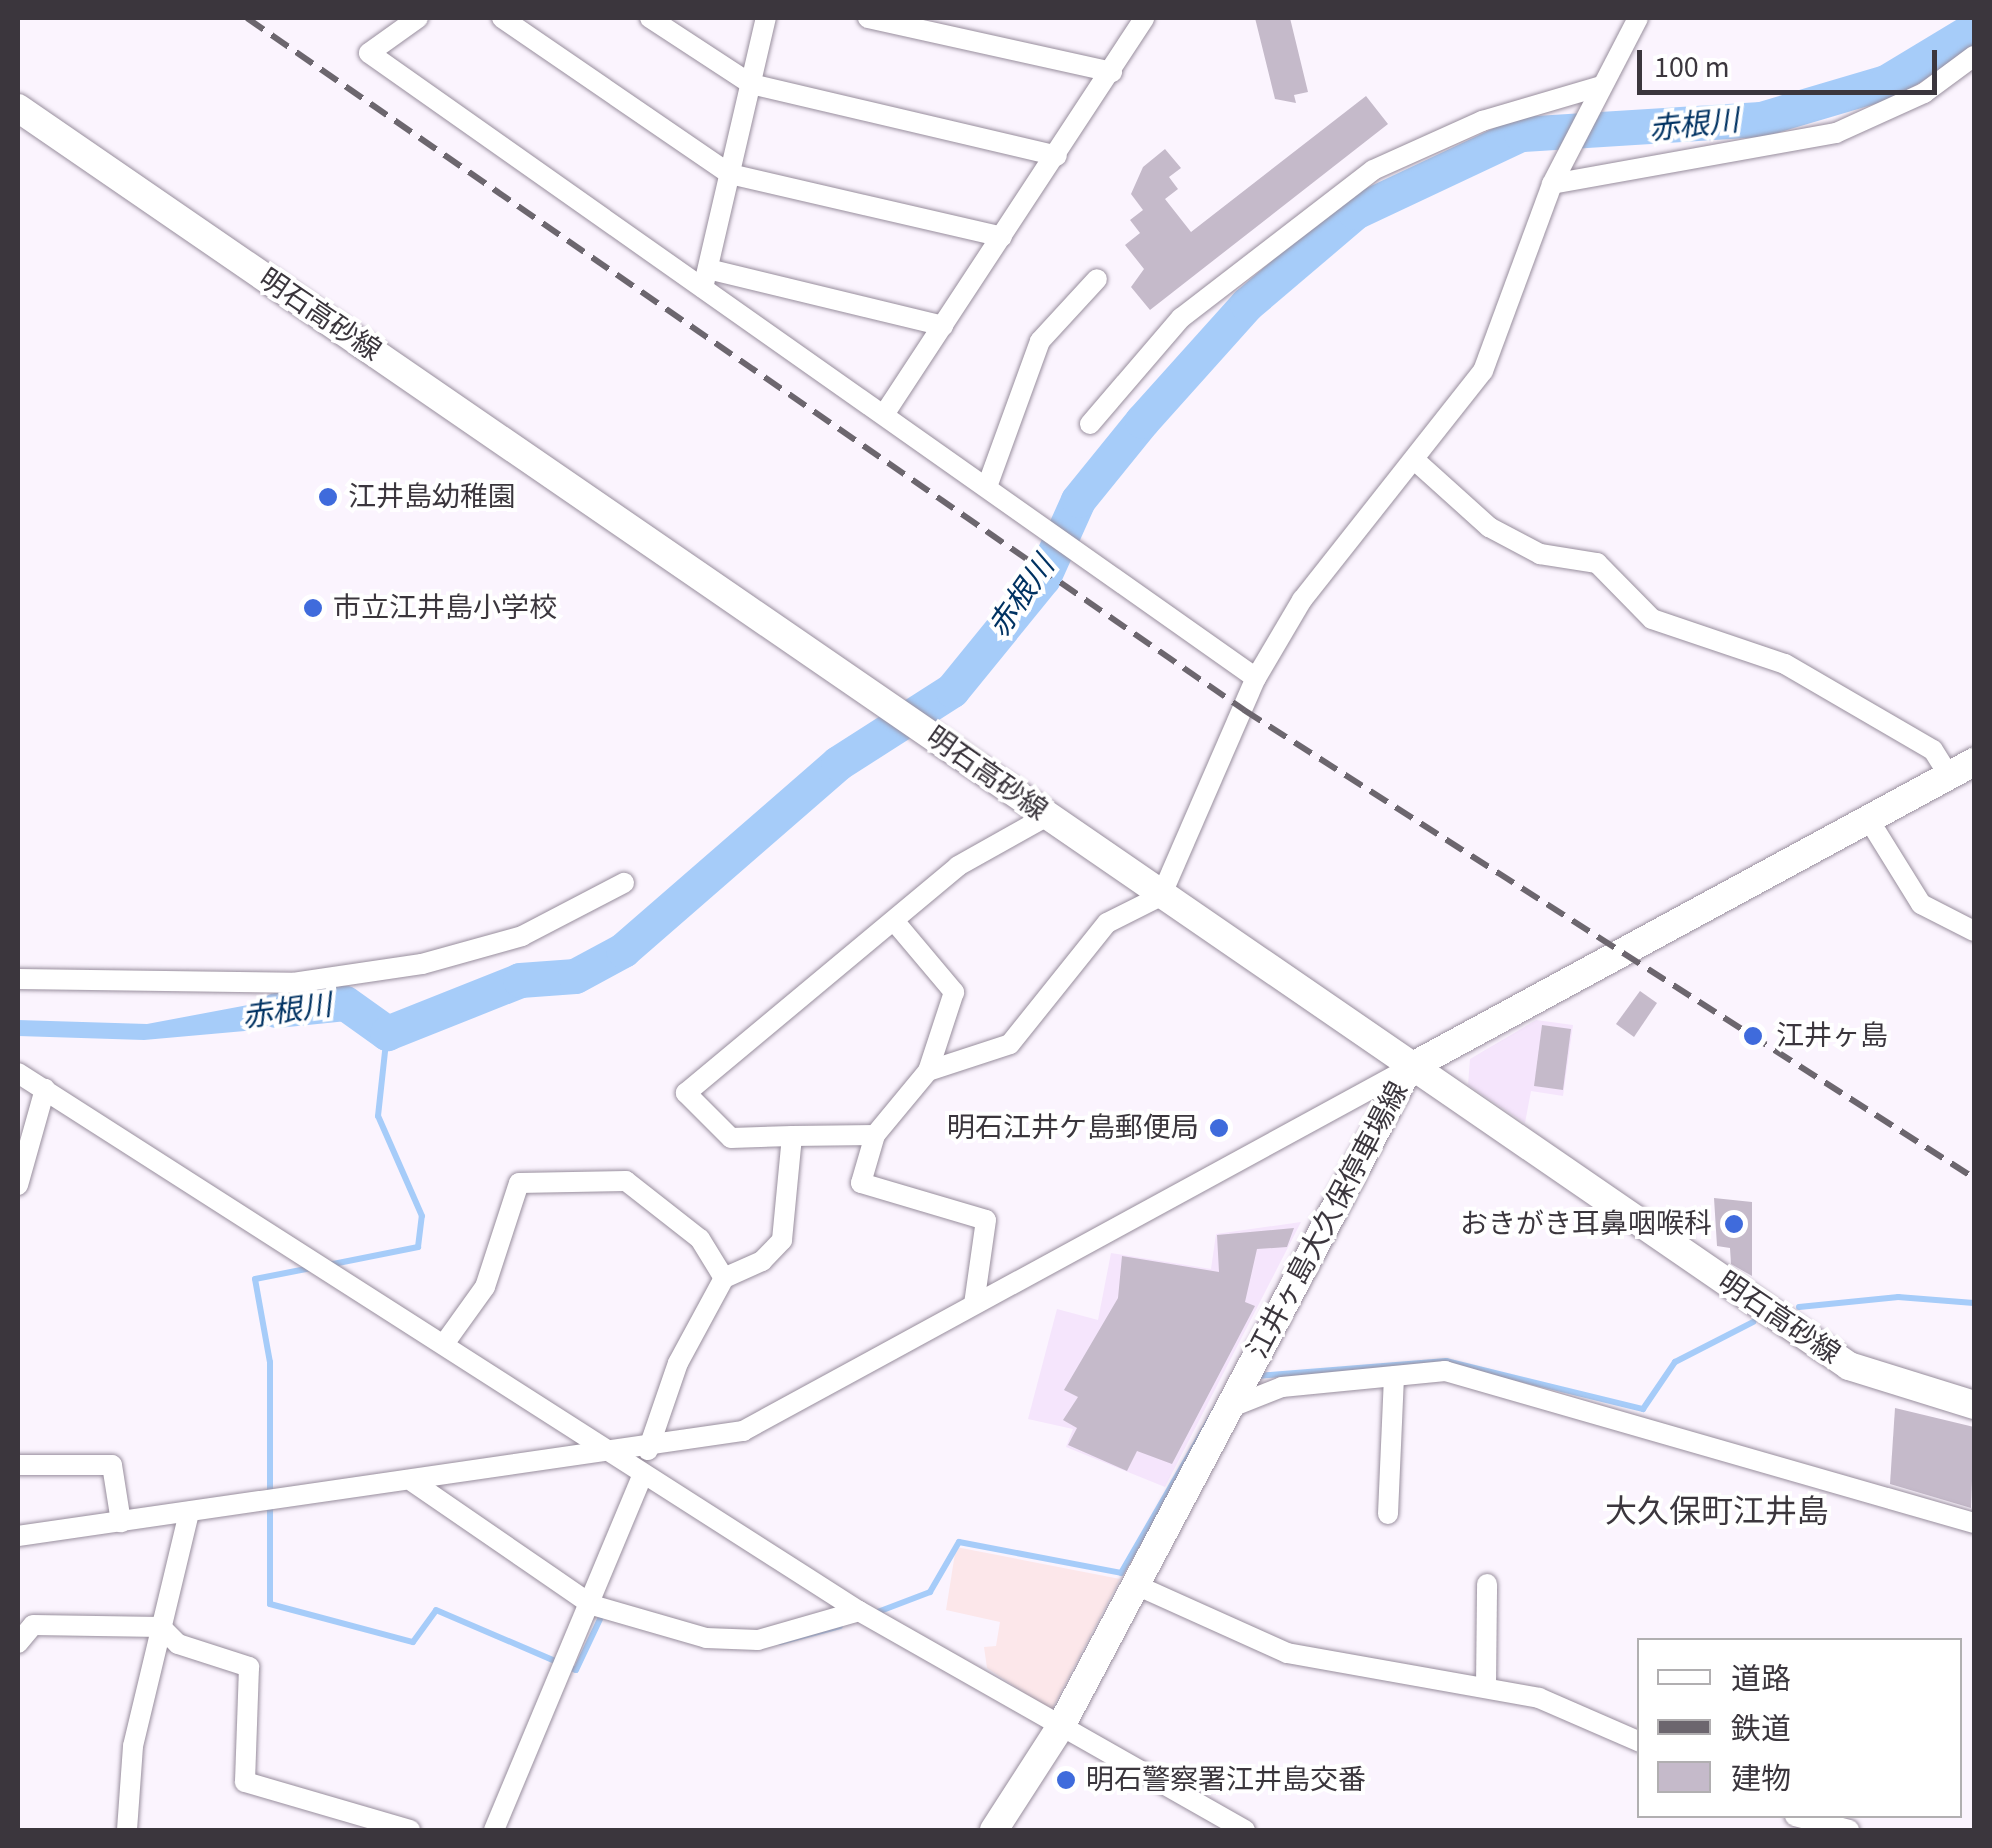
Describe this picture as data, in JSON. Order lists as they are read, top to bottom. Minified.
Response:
{"streets":{"main road":["明石高砂線","江井ヶ島大久保停車場線"]},"crossings":[["明石高砂線","江井ヶ島大久保停車場線"]],"districts":["大久保町江井島"],"water":["赤根川"],"places":["江井島幼稚園","市立江井島小学校","江井ヶ島","明石江井ケ島郵便局","おきがき耳鼻咽喉科","明石警察署江井島交番"],"legend":["道路","鉄道","建物"],"scale_bar":"100 m"}
